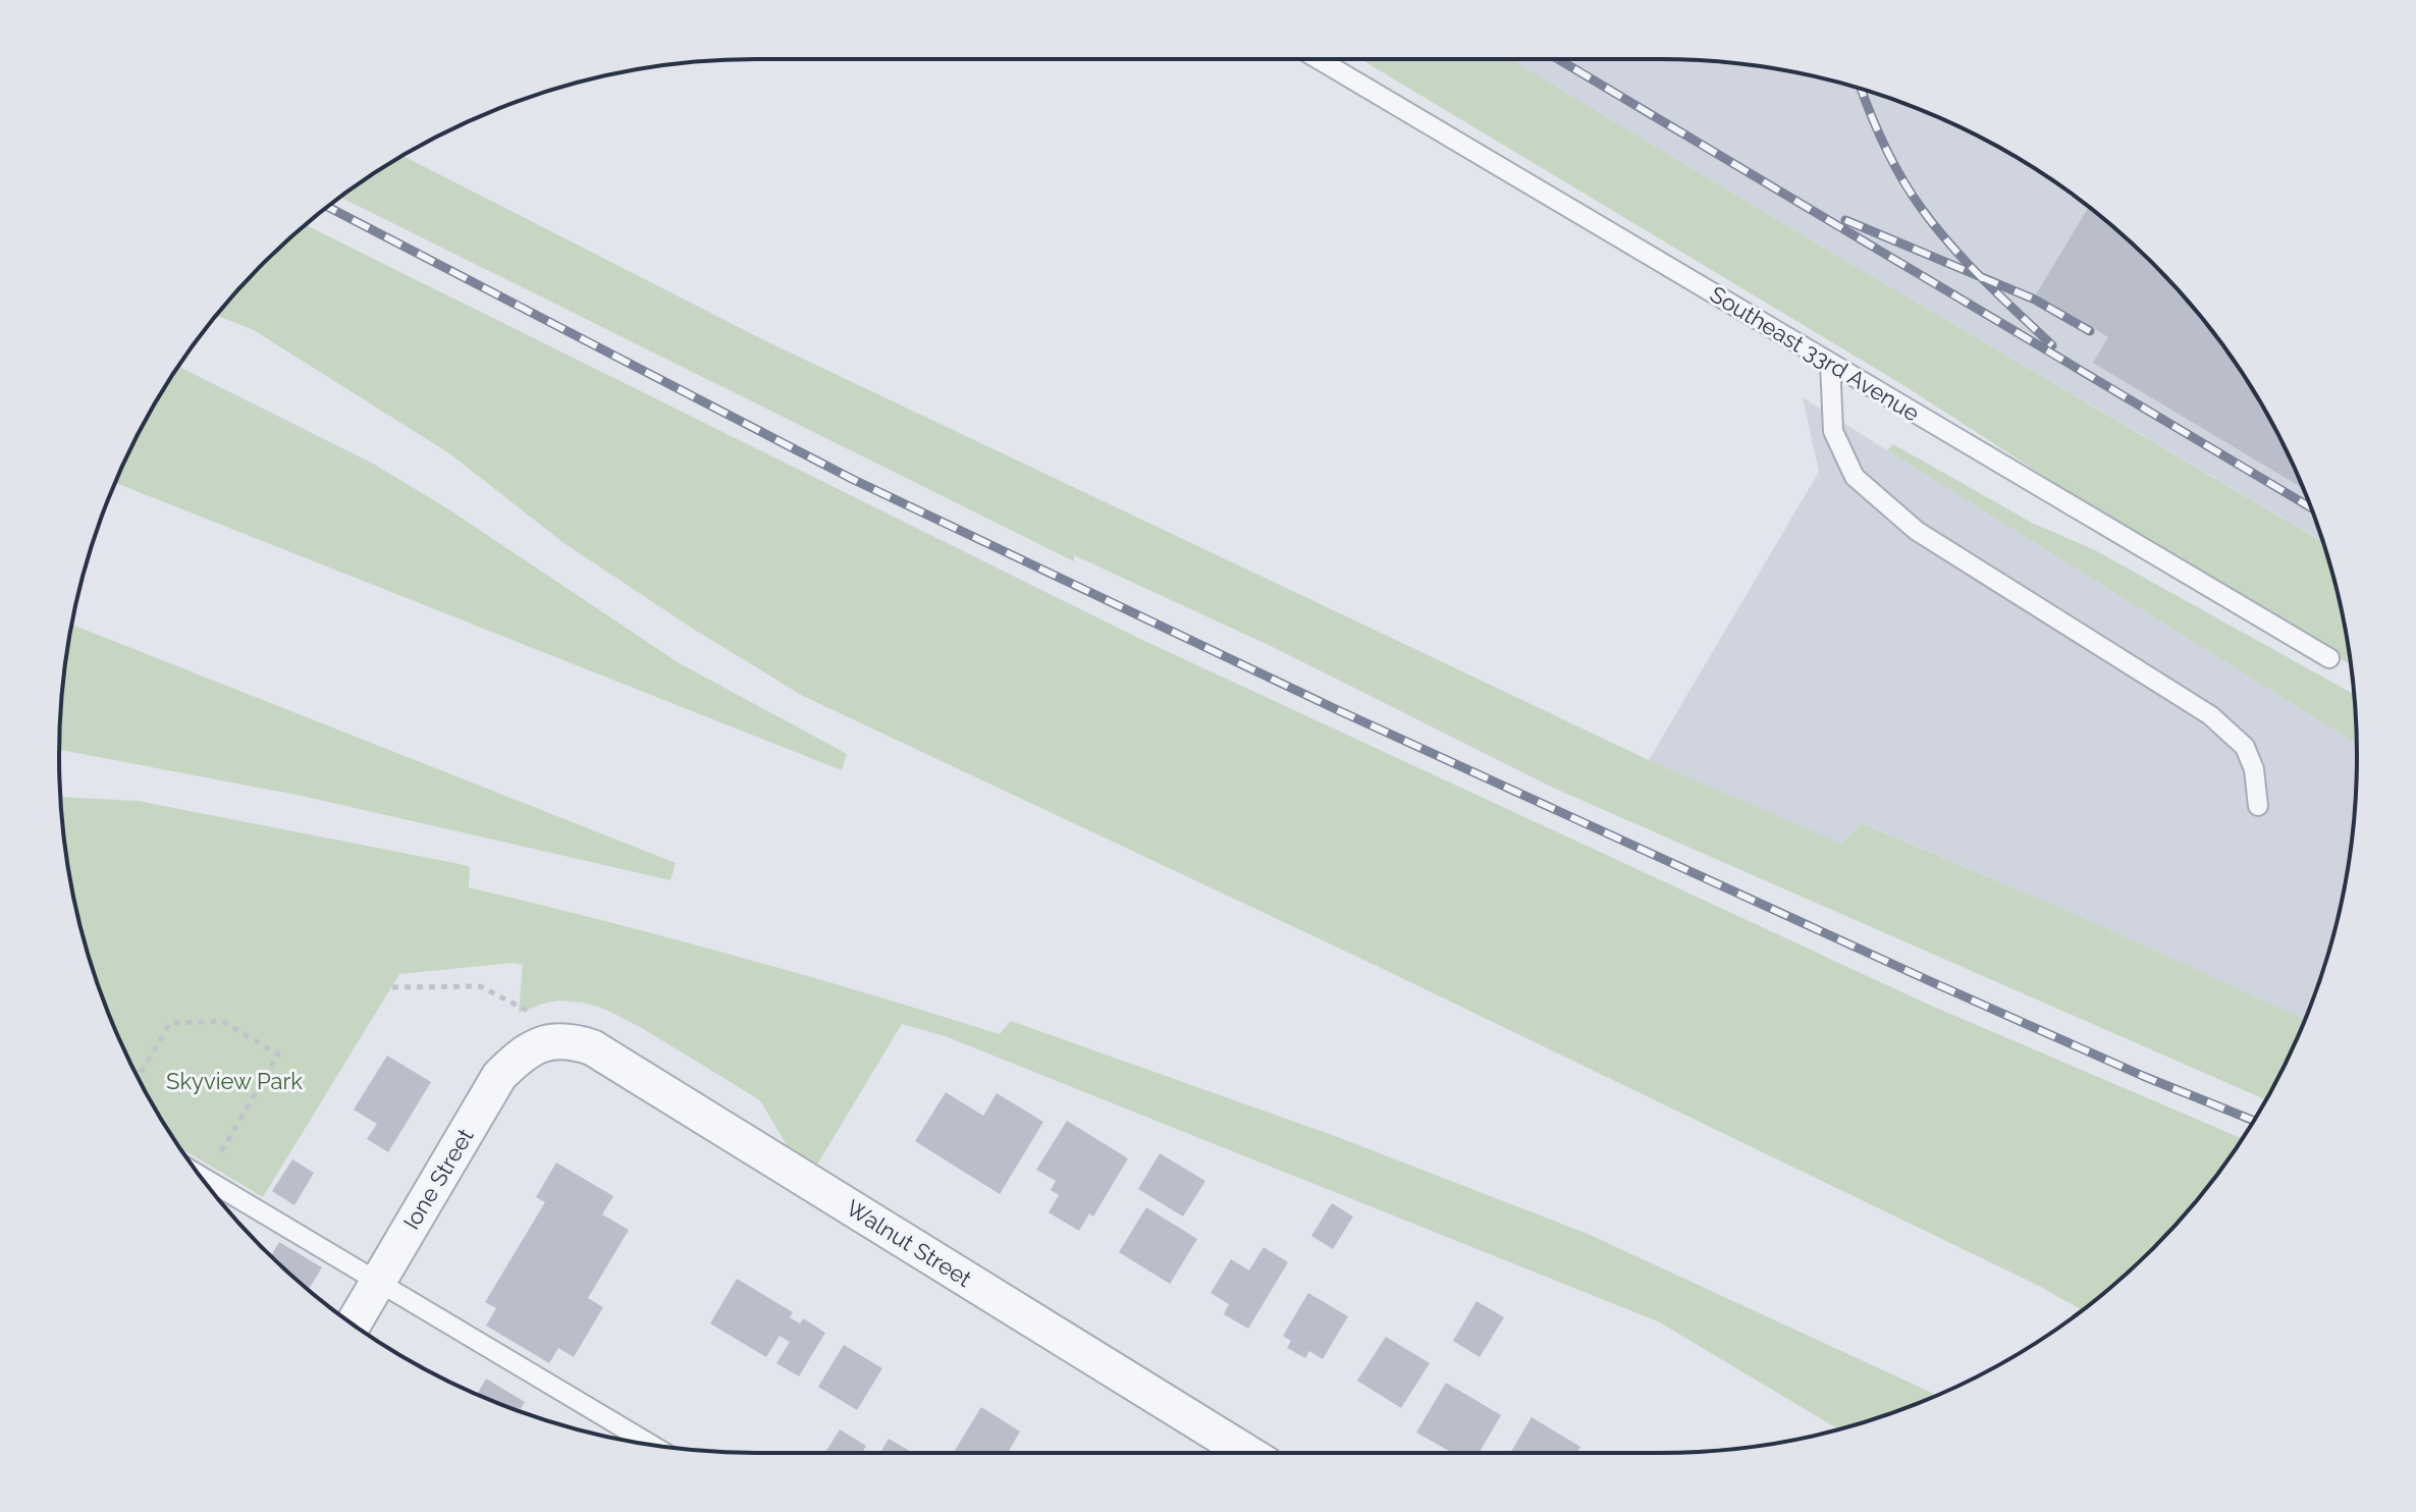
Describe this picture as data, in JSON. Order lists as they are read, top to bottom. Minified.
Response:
{"streets":{"street":["Ione Street","Walnut Street"],"lane":["Southeast 33rd Avenue"]},"crossings":[["Ione Street","Walnut Street"]],"parks":["Skyview Park"]}
